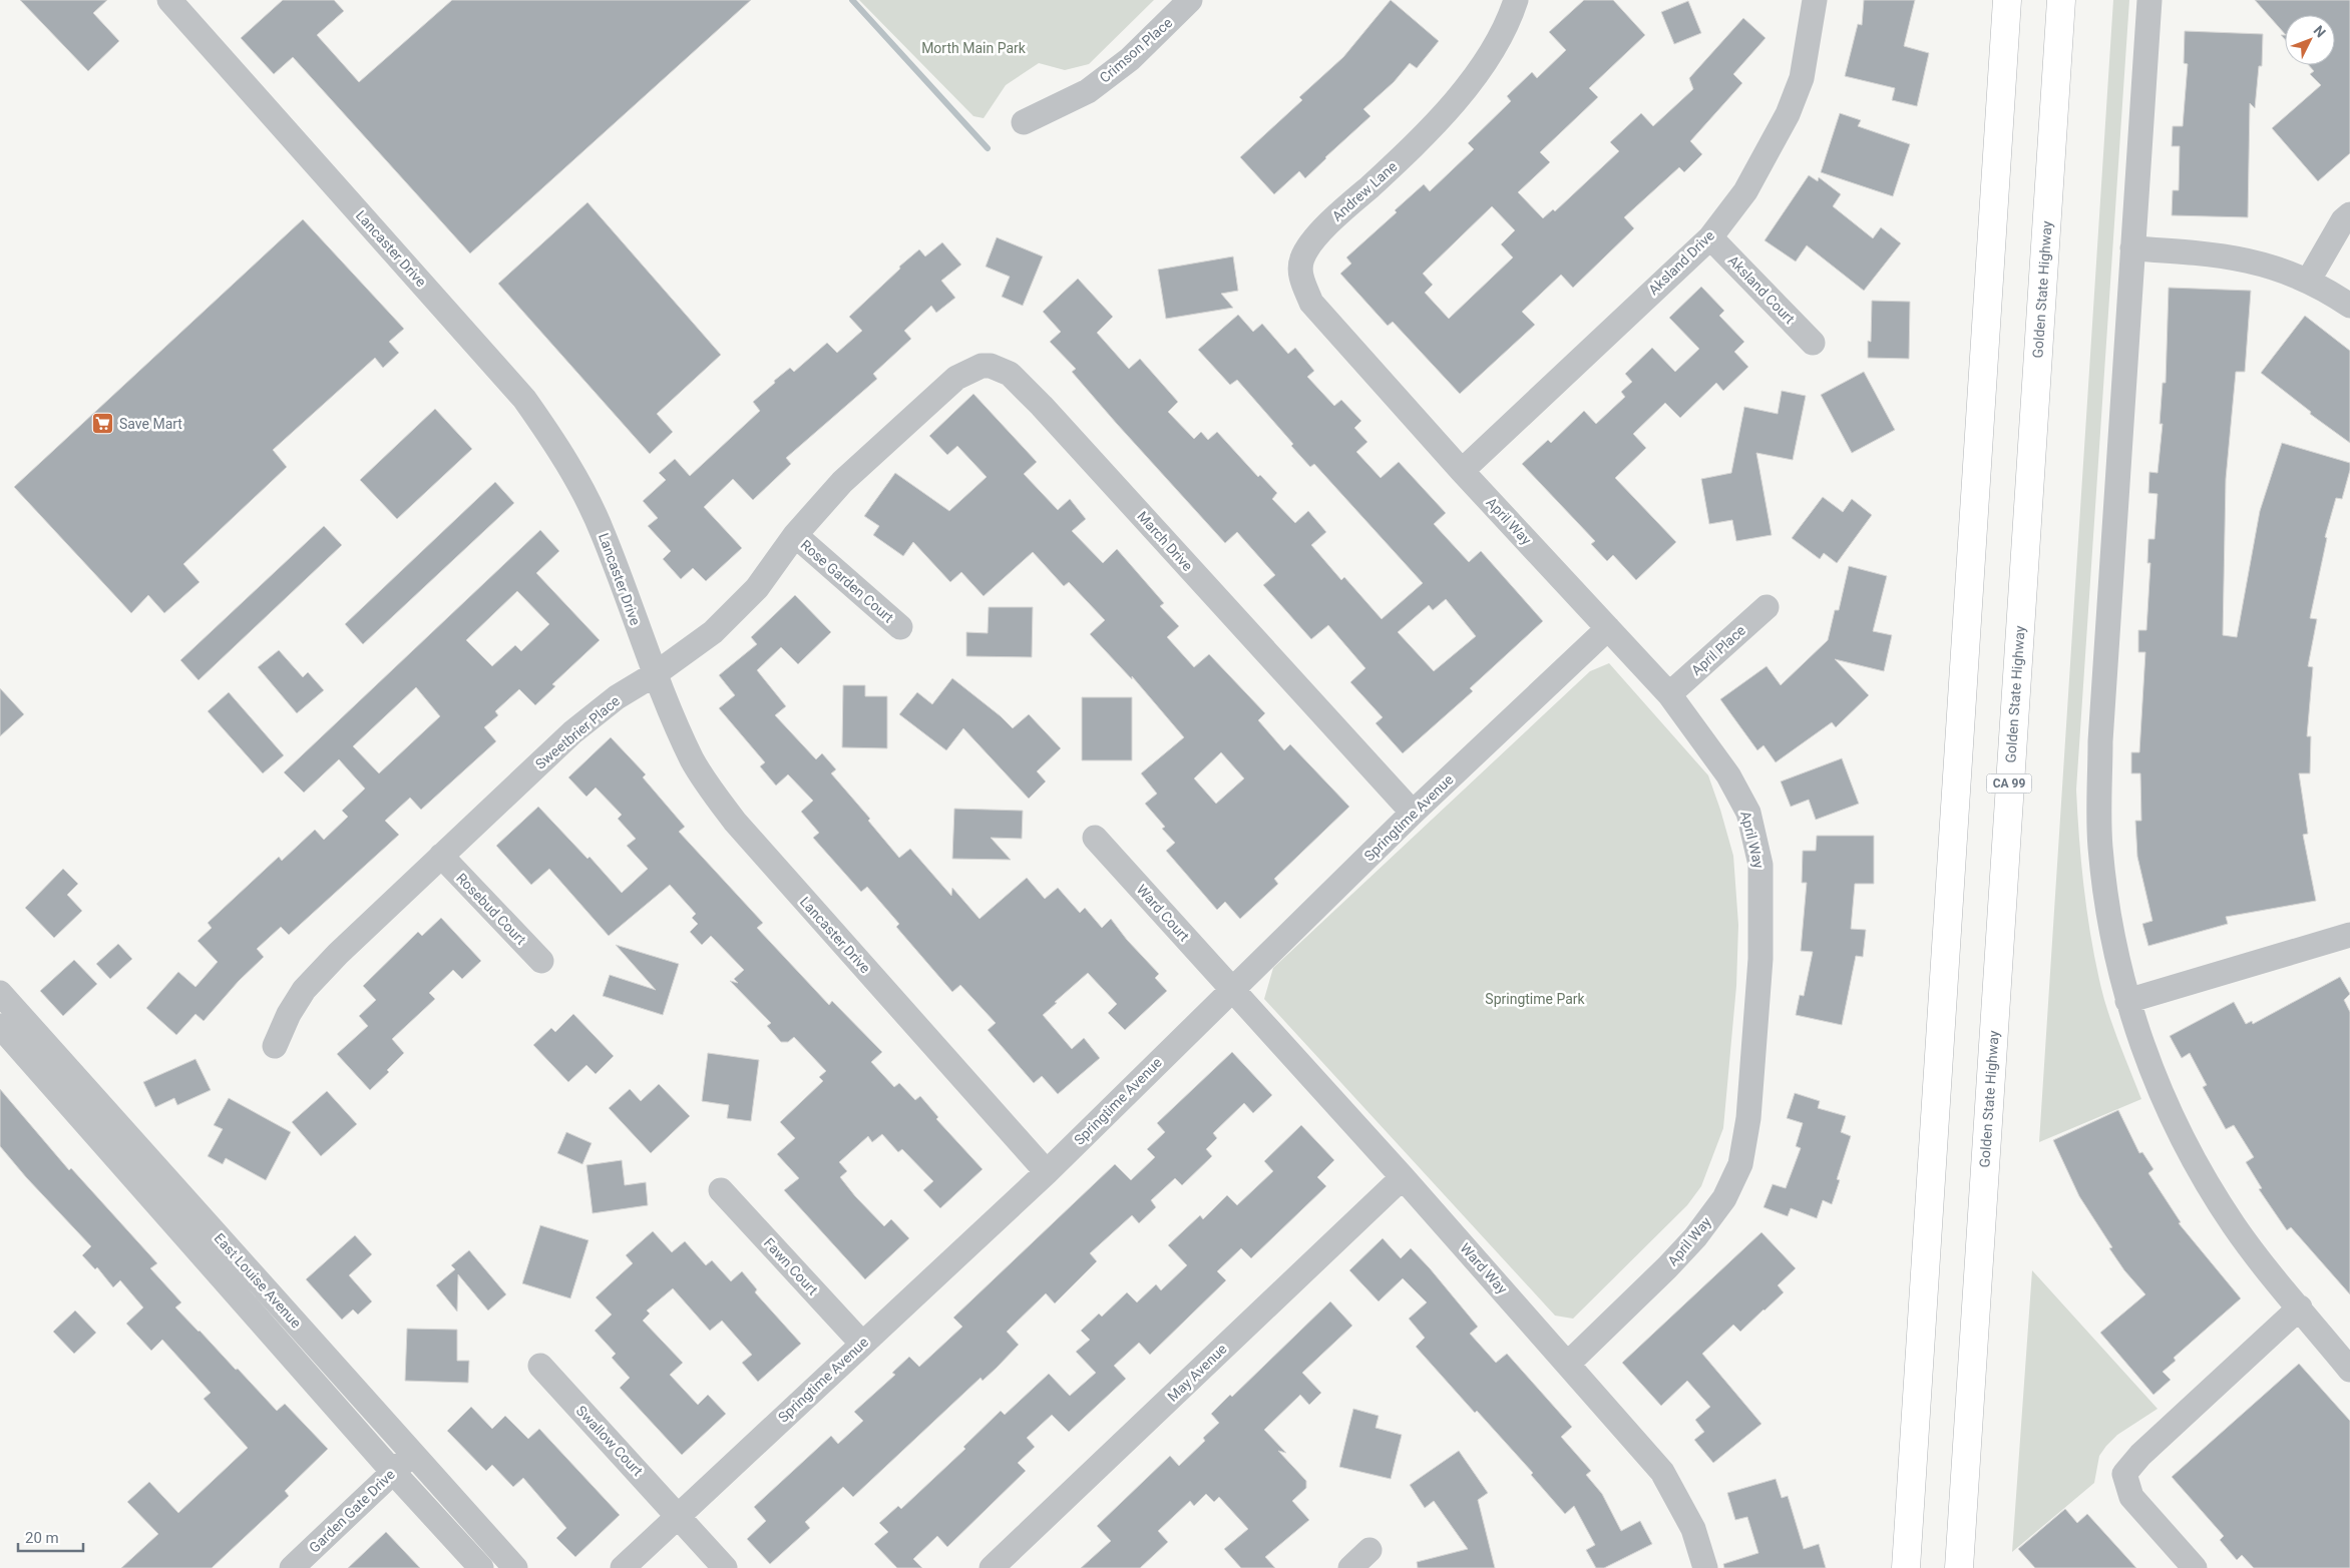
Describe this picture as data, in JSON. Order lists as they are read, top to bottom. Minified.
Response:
{"streets":{"highway":["Golden State Highway","CA 99"],"street":["Crimson Place","Andrew Lane","Lancaster Drive","Aksland Drive","Aksland Court","April Way","March Drive","Rose Garden Court","April Place","Sweetbrier Place","Springtime Avenue","Rosebud Court","Ward Court","Fawn Court","Ward Way","East Louise Avenue","May Avenue","Swallow Court","Garden Gate Drive"]},"crossings":[["Andrew Lane","April Way"],["Lancaster Drive","Sweetbrier Place"],["Lancaster Drive","Springtime Avenue"],["Aksland Drive","Aksland Court"],["Aksland Drive","April Way"],["April Way","April Place"],["April Way","Springtime Avenue"],["April Way","Ward Way"],["March Drive","Sweetbrier Place"],["March Drive","Springtime Avenue"],["Rose Garden Court","Sweetbrier Place"],["Sweetbrier Place","Rosebud Court"],["Springtime Avenue","Ward Court"],["Springtime Avenue","Fawn Court"],["Springtime Avenue","Ward Way"],["Springtime Avenue","Swallow Court"],["Ward Court","Ward Way"],["Ward Way","May Avenue"],["East Louise Avenue","Garden Gate Drive"]],"parks":["Morth Main Park","Springtime Park"],"places":{"supermarket":["Save Mart"]},"scale_bar":"20 m","north":"top right"}
